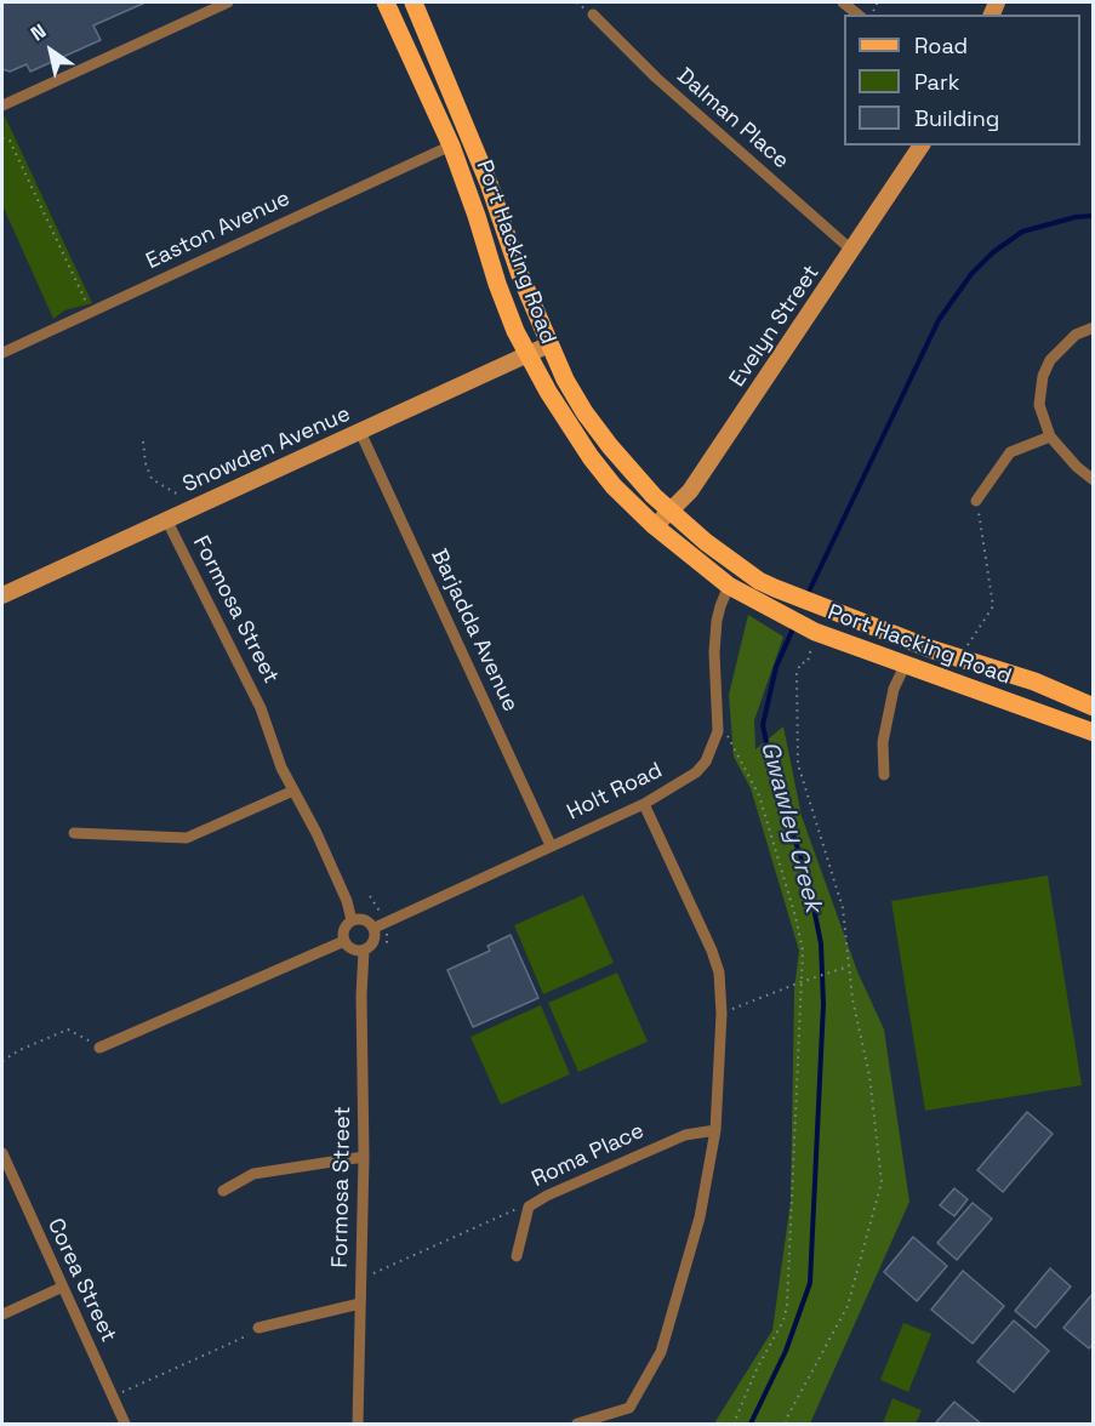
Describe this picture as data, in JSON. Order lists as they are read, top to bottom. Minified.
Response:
{"streets":{"main road":["Port Hacking Road"],"street":["Dalman Place","Easton Avenue","Evelyn Street","Snowden Avenue","Formosa Street","Barjadda Avenue","Holt Road","Roma Place","Corea Street"]},"crossings":[["Dalman Place","Evelyn Street"],["Easton Avenue","Port Hacking Road"],["Port Hacking Road","Evelyn Street"],["Port Hacking Road","Snowden Avenue"],["Port Hacking Road","Holt Road"],["Snowden Avenue","Formosa Street"],["Snowden Avenue","Barjadda Avenue"],["Formosa Street","Holt Road"],["Barjadda Avenue","Holt Road"]],"water":["Gwawley Creek"],"legend":["Road","Park","Building"],"north":"top left"}
